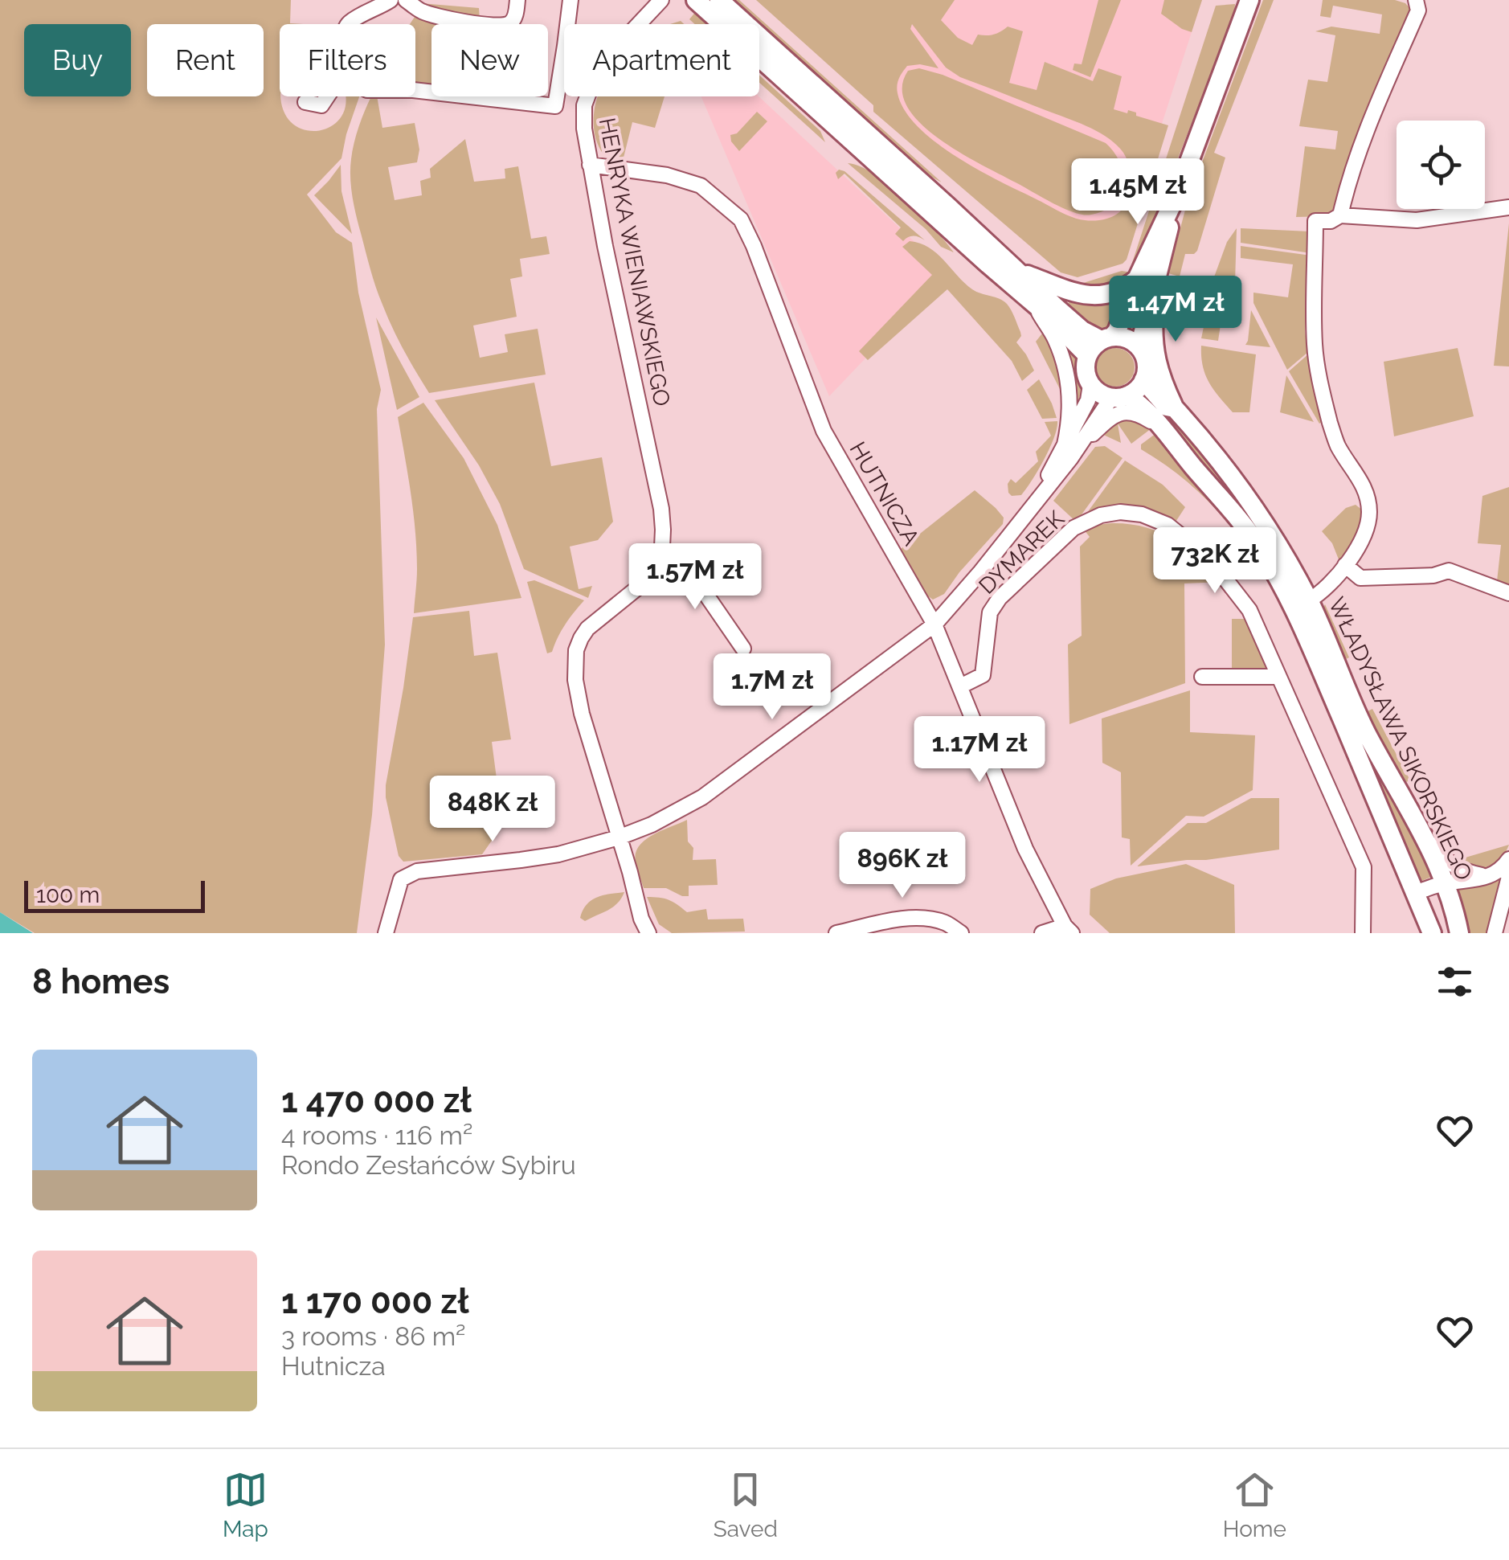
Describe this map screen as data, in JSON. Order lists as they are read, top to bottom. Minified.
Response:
{"streets":{"street":["HENRYKA WIENIAWSKIEGO","HUTNICZA","DYMAREK","WŁADYSŁAWA SIKORSKIEGO"]},"crossings":[["HENRYKA WIENIAWSKIEGO","HUTNICZA"],["HUTNICZA","DYMAREK"]],"scale_bar":"100 m","page":{"chip":["Buy","Rent","Filters","New","Apartment"],"price":["1.45M zł","1.47M zł","732K zł","1.57M zł","1.7M zł","1.17M zł","848K zł","896K zł"],"scale":"100 m","heading":"8 homes","list":[{"name":"1 470 000 zł","note":"4 rooms · 116 m² · Rondo Zesłańców Sybiru"},{"name":"1 170 000 zł","note":"3 rooms · 86 m² · Hutnicza"}],"tabs":["Map","Saved","Home"]}}
